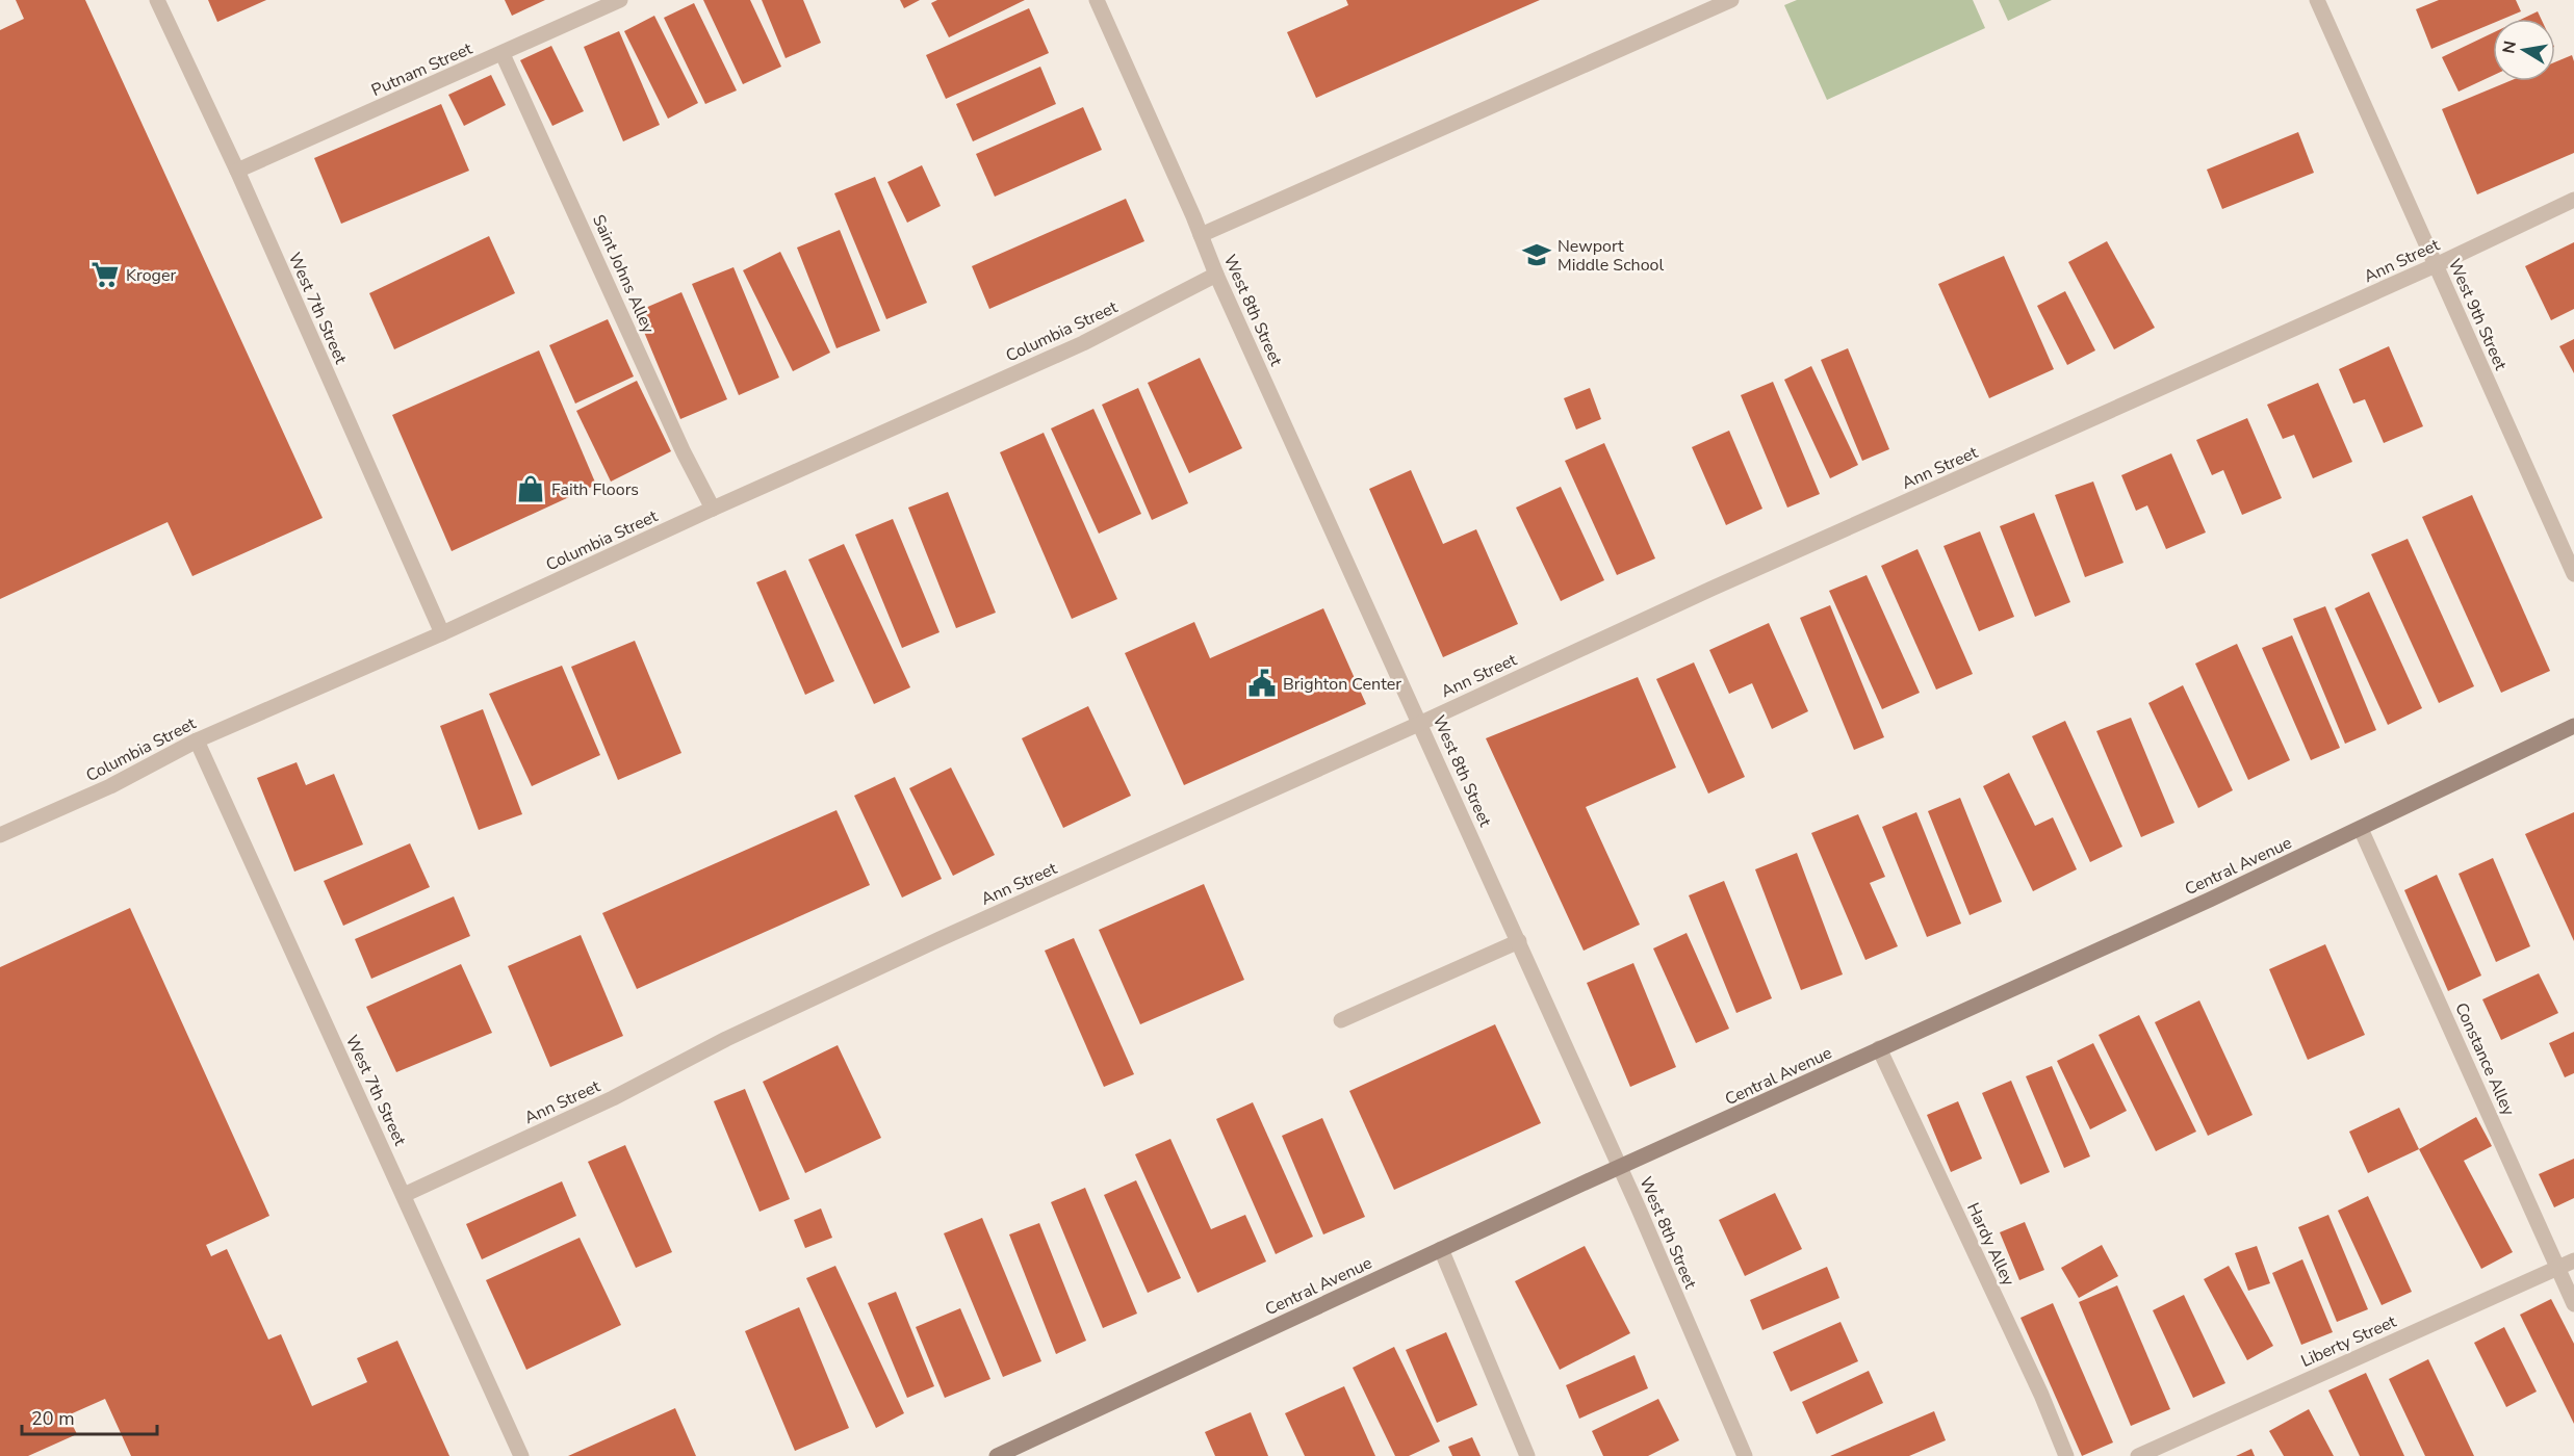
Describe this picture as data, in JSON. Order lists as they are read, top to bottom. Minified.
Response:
{"streets":{"street":["Putnam Street","Ann Street","Saint Johns Alley","West 7th Street","West 8th Street","West 9th Street","Columbia Street","Central Avenue","Constance Alley","Hardy Alley","Liberty Street"]},"crossings":[["Putnam Street","Saint Johns Alley"],["Putnam Street","West 7th Street"],["Ann Street","West 7th Street"],["Ann Street","West 8th Street"],["Ann Street","West 9th Street"],["Saint Johns Alley","Columbia Street"],["West 7th Street","Columbia Street"],["West 8th Street","Columbia Street"],["West 8th Street","Central Avenue"],["Central Avenue","Constance Alley"],["Central Avenue","Hardy Alley"],["Constance Alley","Liberty Street"]],"places":{"school or university":["Newport Middle School"],"supermarket":["Kroger"],"shop":["Faith Floors"],"public building":["Brighton Center"]},"scale_bar":"20 m","north":"left"}
